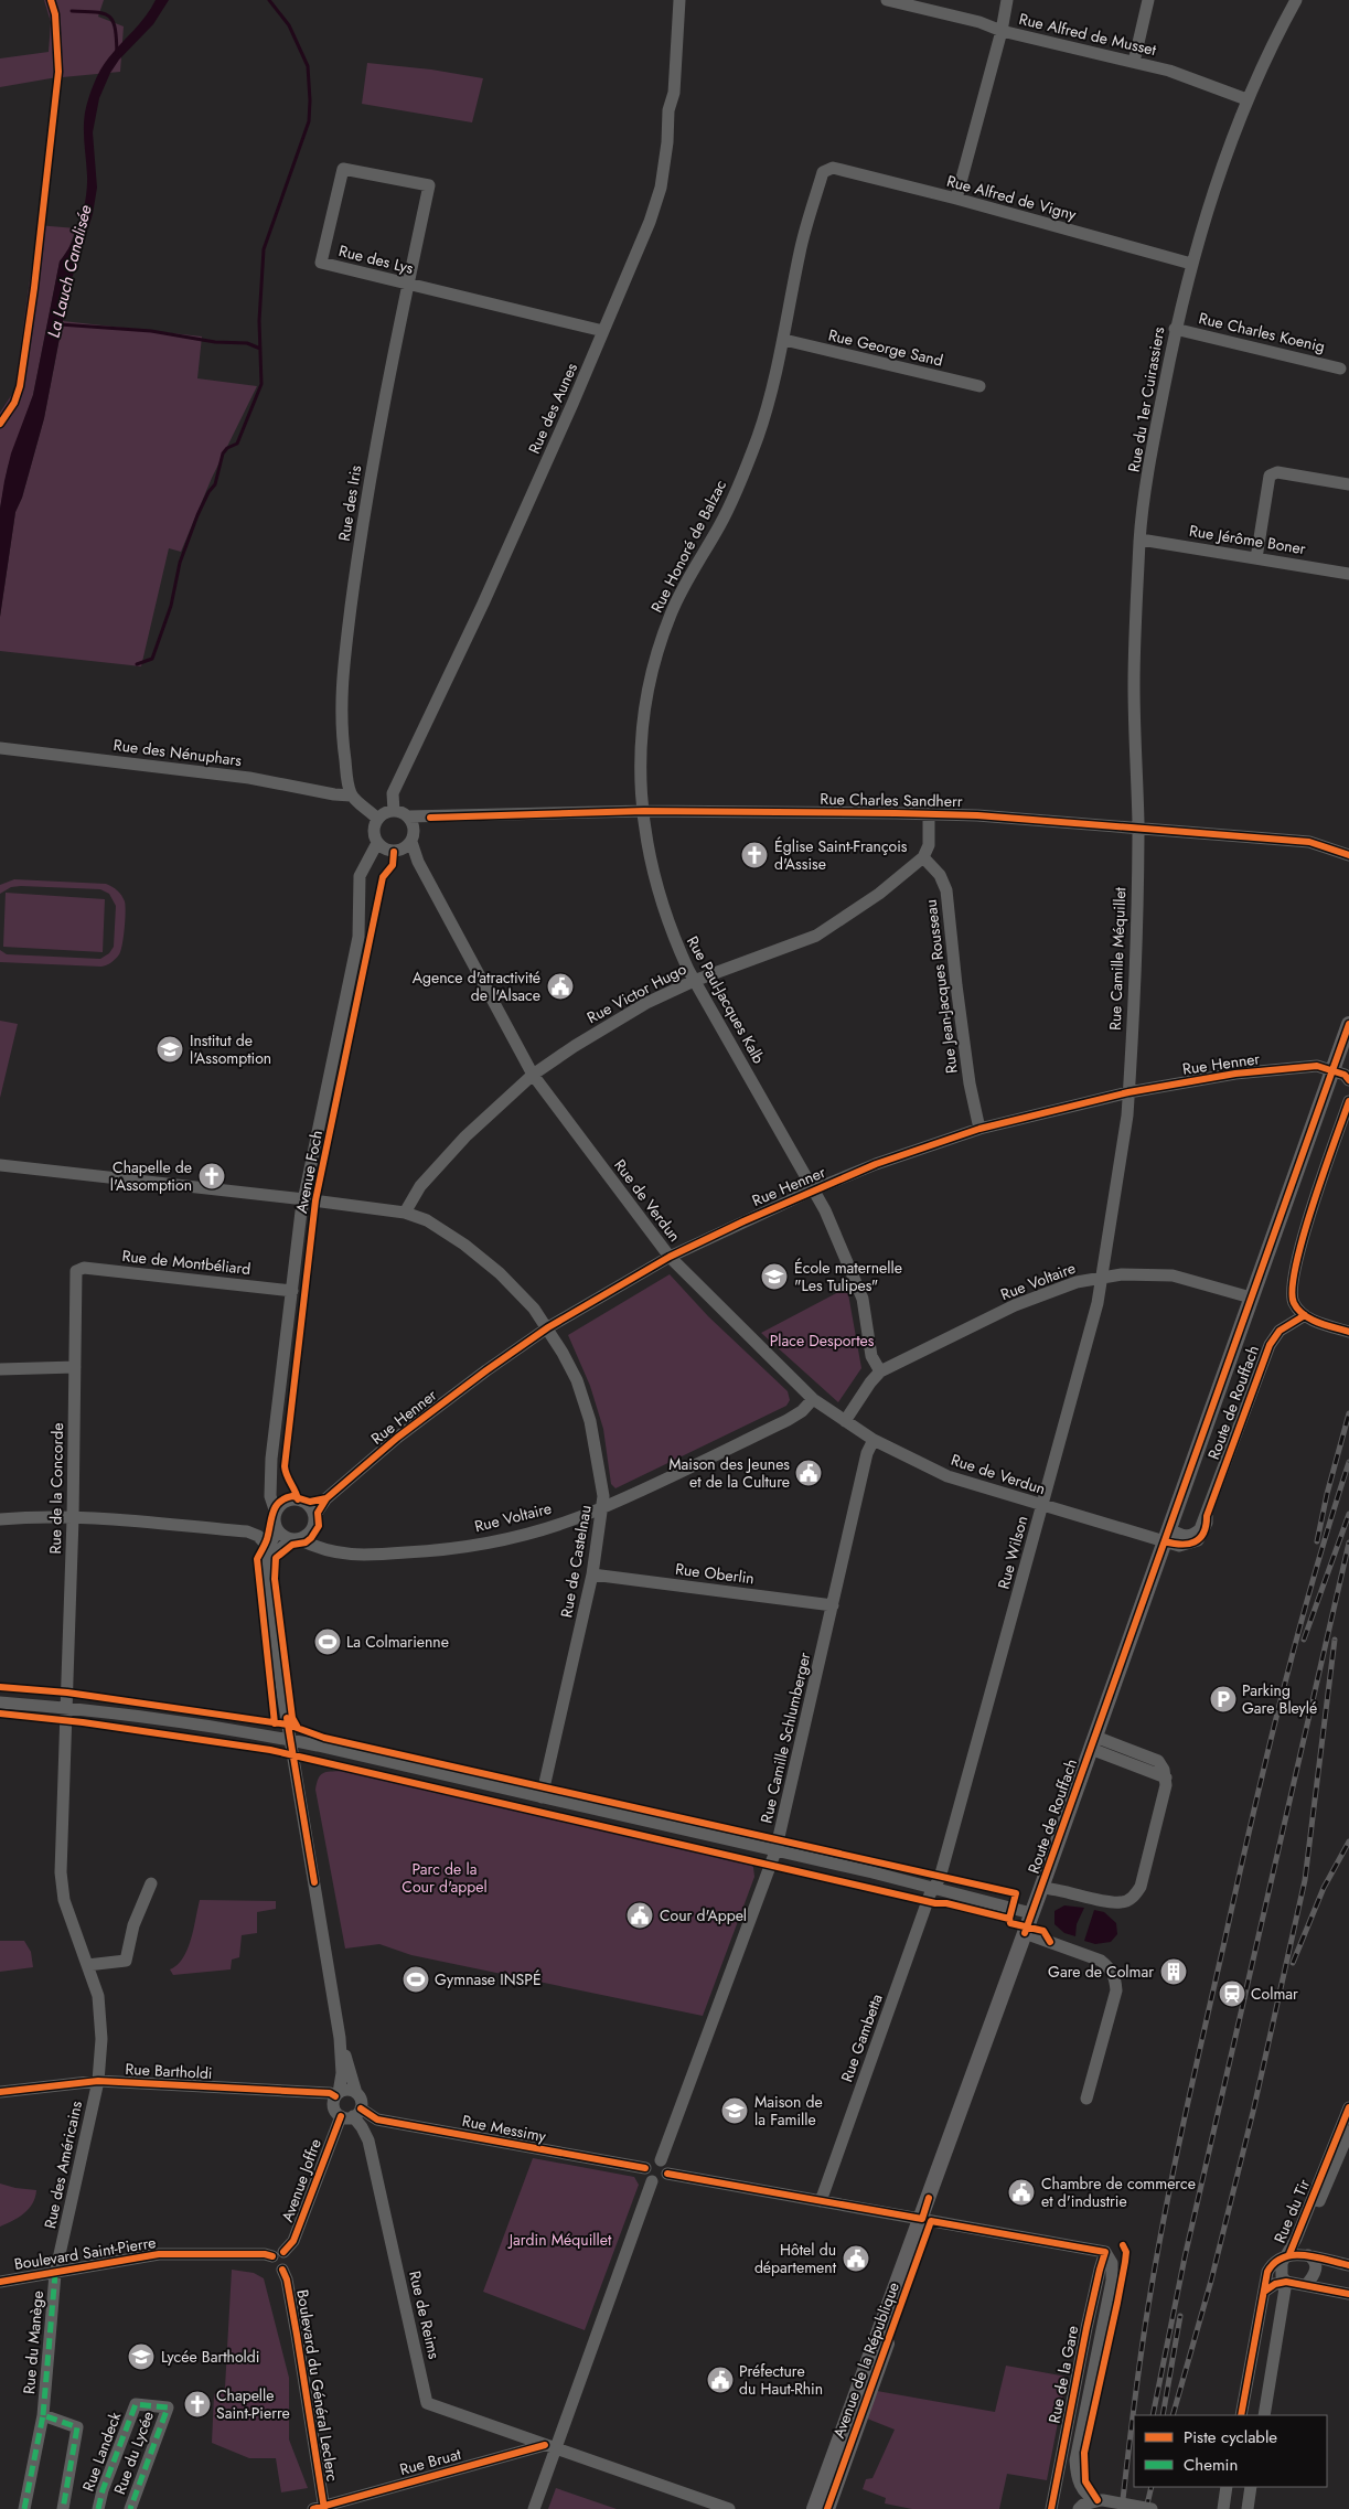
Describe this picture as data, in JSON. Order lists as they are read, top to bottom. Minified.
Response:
{"streets":{"main road":["Route de Rouffach","Avenue de la République"],"street":["Rue Alfred de Musset","Rue Alfred de Vigny","Rue des Lys","Rue Charles Koenig","Rue George Sand","Rue du 1er Cuirassiers","Rue des Aunes","Rue des Iris","Rue Jérôme Boner","Rue Honoré de Balzac","Rue des Nénuphars","Rue Charles Sandherr","Rue Camille Méquillet","Rue Jean-Jacques Rousseau","Rue Victor Hugo","Rue Paul-Jacques Kalb","Rue Henner","Avenue Foch","Rue de Verdun","Rue de Montbéliard","Rue Voltaire","Rue de la Concorde","Rue Wilson","Rue de Castelnau","Rue Oberlin","Rue Camille Schlumberger","Rue Gambetta","Rue Bartholdi","Rue Messimy","Rue des Américains","Avenue Joffre","Rue du Tir","Boulevard Saint-Pierre","Rue de Reims","Rue du Manège","Rue de la Gare","Boulevard du Général Leclerc","Rue Landeck","Rue du Lycée","Rue Bruat"]},"crossings":[["Rue Alfred de Musset","Rue du 1er Cuirassiers"],["Rue Alfred de Vigny","Rue du 1er Cuirassiers"],["Rue Alfred de Vigny","Rue Honoré de Balzac"],["Rue des Lys","Rue des Aunes"],["Rue des Lys","Rue des Iris"],["Rue Charles Koenig","Rue du 1er Cuirassiers"],["Rue George Sand","Rue Honoré de Balzac"],["Rue du 1er Cuirassiers","Rue Jérôme Boner"],["Rue du 1er Cuirassiers","Rue Charles Sandherr"],["Rue du 1er Cuirassiers","Rue Camille Méquillet"],["Rue des Aunes","Rue Charles Sandherr"],["Rue des Aunes","Avenue Foch"],["Rue des Aunes","Rue de Verdun"],["Rue des Iris","Rue des Nénuphars"],["Rue Honoré de Balzac","Rue Charles Sandherr"],["Rue Honoré de Balzac","Rue Paul-Jacques Kalb"],["Rue Charles Sandherr","Rue Camille Méquillet"],["Rue Charles Sandherr","Rue Paul-Jacques Kalb"],["Rue Charles Sandherr","Avenue Foch"],["Rue Charles Sandherr","Rue de Verdun"],["Rue Camille Méquillet","Rue Henner"],["Rue Camille Méquillet","Rue Wilson"],["Rue Jean-Jacques Rousseau","Rue Victor Hugo"],["Rue Jean-Jacques Rousseau","Rue Henner"],["Rue Victor Hugo","Rue Paul-Jacques Kalb"],["Rue Victor Hugo","Rue de Verdun"],["Rue Victor Hugo","Rue de Castelnau"],["Rue Paul-Jacques Kalb","Rue Henner"],["Rue Henner","Avenue Foch"],["Rue Henner","Rue de Verdun"],["Rue Henner","Rue Voltaire"],["Rue Henner","Route de Rouffach"],["Rue Henner","Rue Wilson"],["Rue Henner","Rue de Castelnau"],["Avenue Foch","Rue de Verdun"],["Avenue Foch","Rue de Montbéliard"],["Avenue Foch","Rue Voltaire"],["Avenue Foch","Rue de Castelnau"],["Rue de Verdun","Rue Voltaire"],["Rue de Verdun","Route de Rouffach"],["Rue de Verdun","Rue Wilson"],["Rue de Verdun","Rue Camille Schlumberger"],["Rue de Montbéliard","Rue de la Concorde"],["Rue Voltaire","Route de Rouffach"],["Rue Voltaire","Rue Wilson"],["Rue Voltaire","Rue de Castelnau"],["Route de Rouffach","Avenue de la République"],["Rue de la Concorde","Rue des Américains"],["Rue Wilson","Rue Gambetta"],["Rue de Castelnau","Rue Oberlin"],["Rue Oberlin","Rue Camille Schlumberger"],["Rue Camille Schlumberger","Rue Messimy"],["Rue Bartholdi","Rue Messimy"],["Rue Bartholdi","Rue des Américains"],["Rue Bartholdi","Avenue Joffre"],["Rue Bartholdi","Rue de Reims"],["Rue Messimy","Avenue Joffre"],["Rue Messimy","Rue de Reims"],["Rue des Américains","Boulevard Saint-Pierre"],["Rue des Américains","Rue du Manège"],["Avenue Joffre","Boulevard Saint-Pierre"],["Avenue Joffre","Rue de Reims"],["Avenue Joffre","Boulevard du Général Leclerc"],["Boulevard Saint-Pierre","Rue du Manège"],["Boulevard Saint-Pierre","Boulevard du Général Leclerc"],["Rue de Reims","Rue Bruat"],["Boulevard du Général Leclerc","Rue Bruat"],["Rue Landeck","Rue du Lycée"]],"water":["La Lauch Canalisée"],"parks":["Place Desportes","Parc de la Cour d'appel","Jardin Méquillet"],"places":{"church":["Église Saint-François d'Assise","Chapelle de l'Assomption","Chapelle Saint-Pierre"],"public building":["Agence d'atractivité de l'Alsace","Maison des Jeunes et de la Culture","Cour d'Appel","Chambre de commerce et d'industrie","Hôtel du département","Préfecture du Haut-Rhin"],"school or university":["Institut de l'Assomption","École maternelle \"Les Tulipes\"","Maison de la Famille","Lycée Bartholdi"],"sports":["La Colmarienne","Gymnase INSPÉ"],"parking":["Parking Gare Bleylé"],"building":["Gare de Colmar"],"station":["Colmar"]},"legend":["Piste cyclable","Chemin"]}
